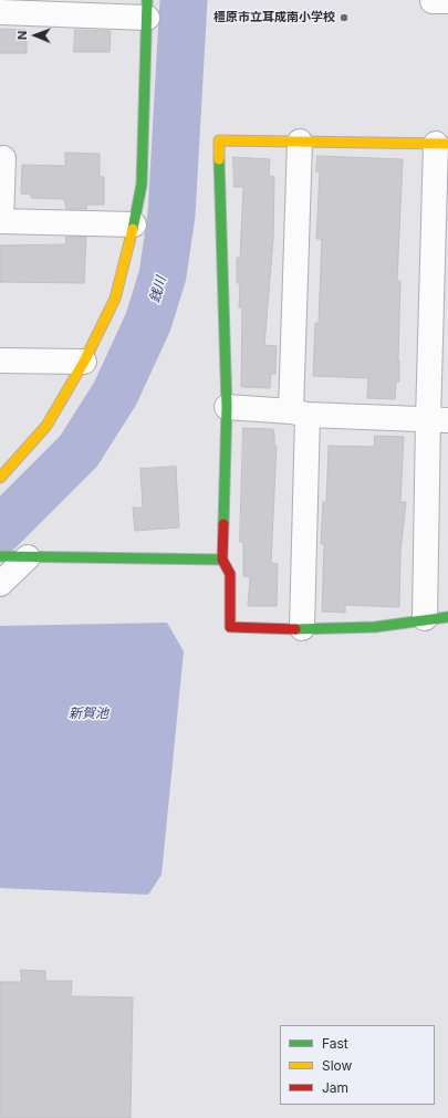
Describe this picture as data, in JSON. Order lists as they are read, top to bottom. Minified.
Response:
{"water":["銭川","新賀池"],"places":["橿原市立耳成南小学校"],"legend":["Fast","Slow","Jam"],"north":"left"}
